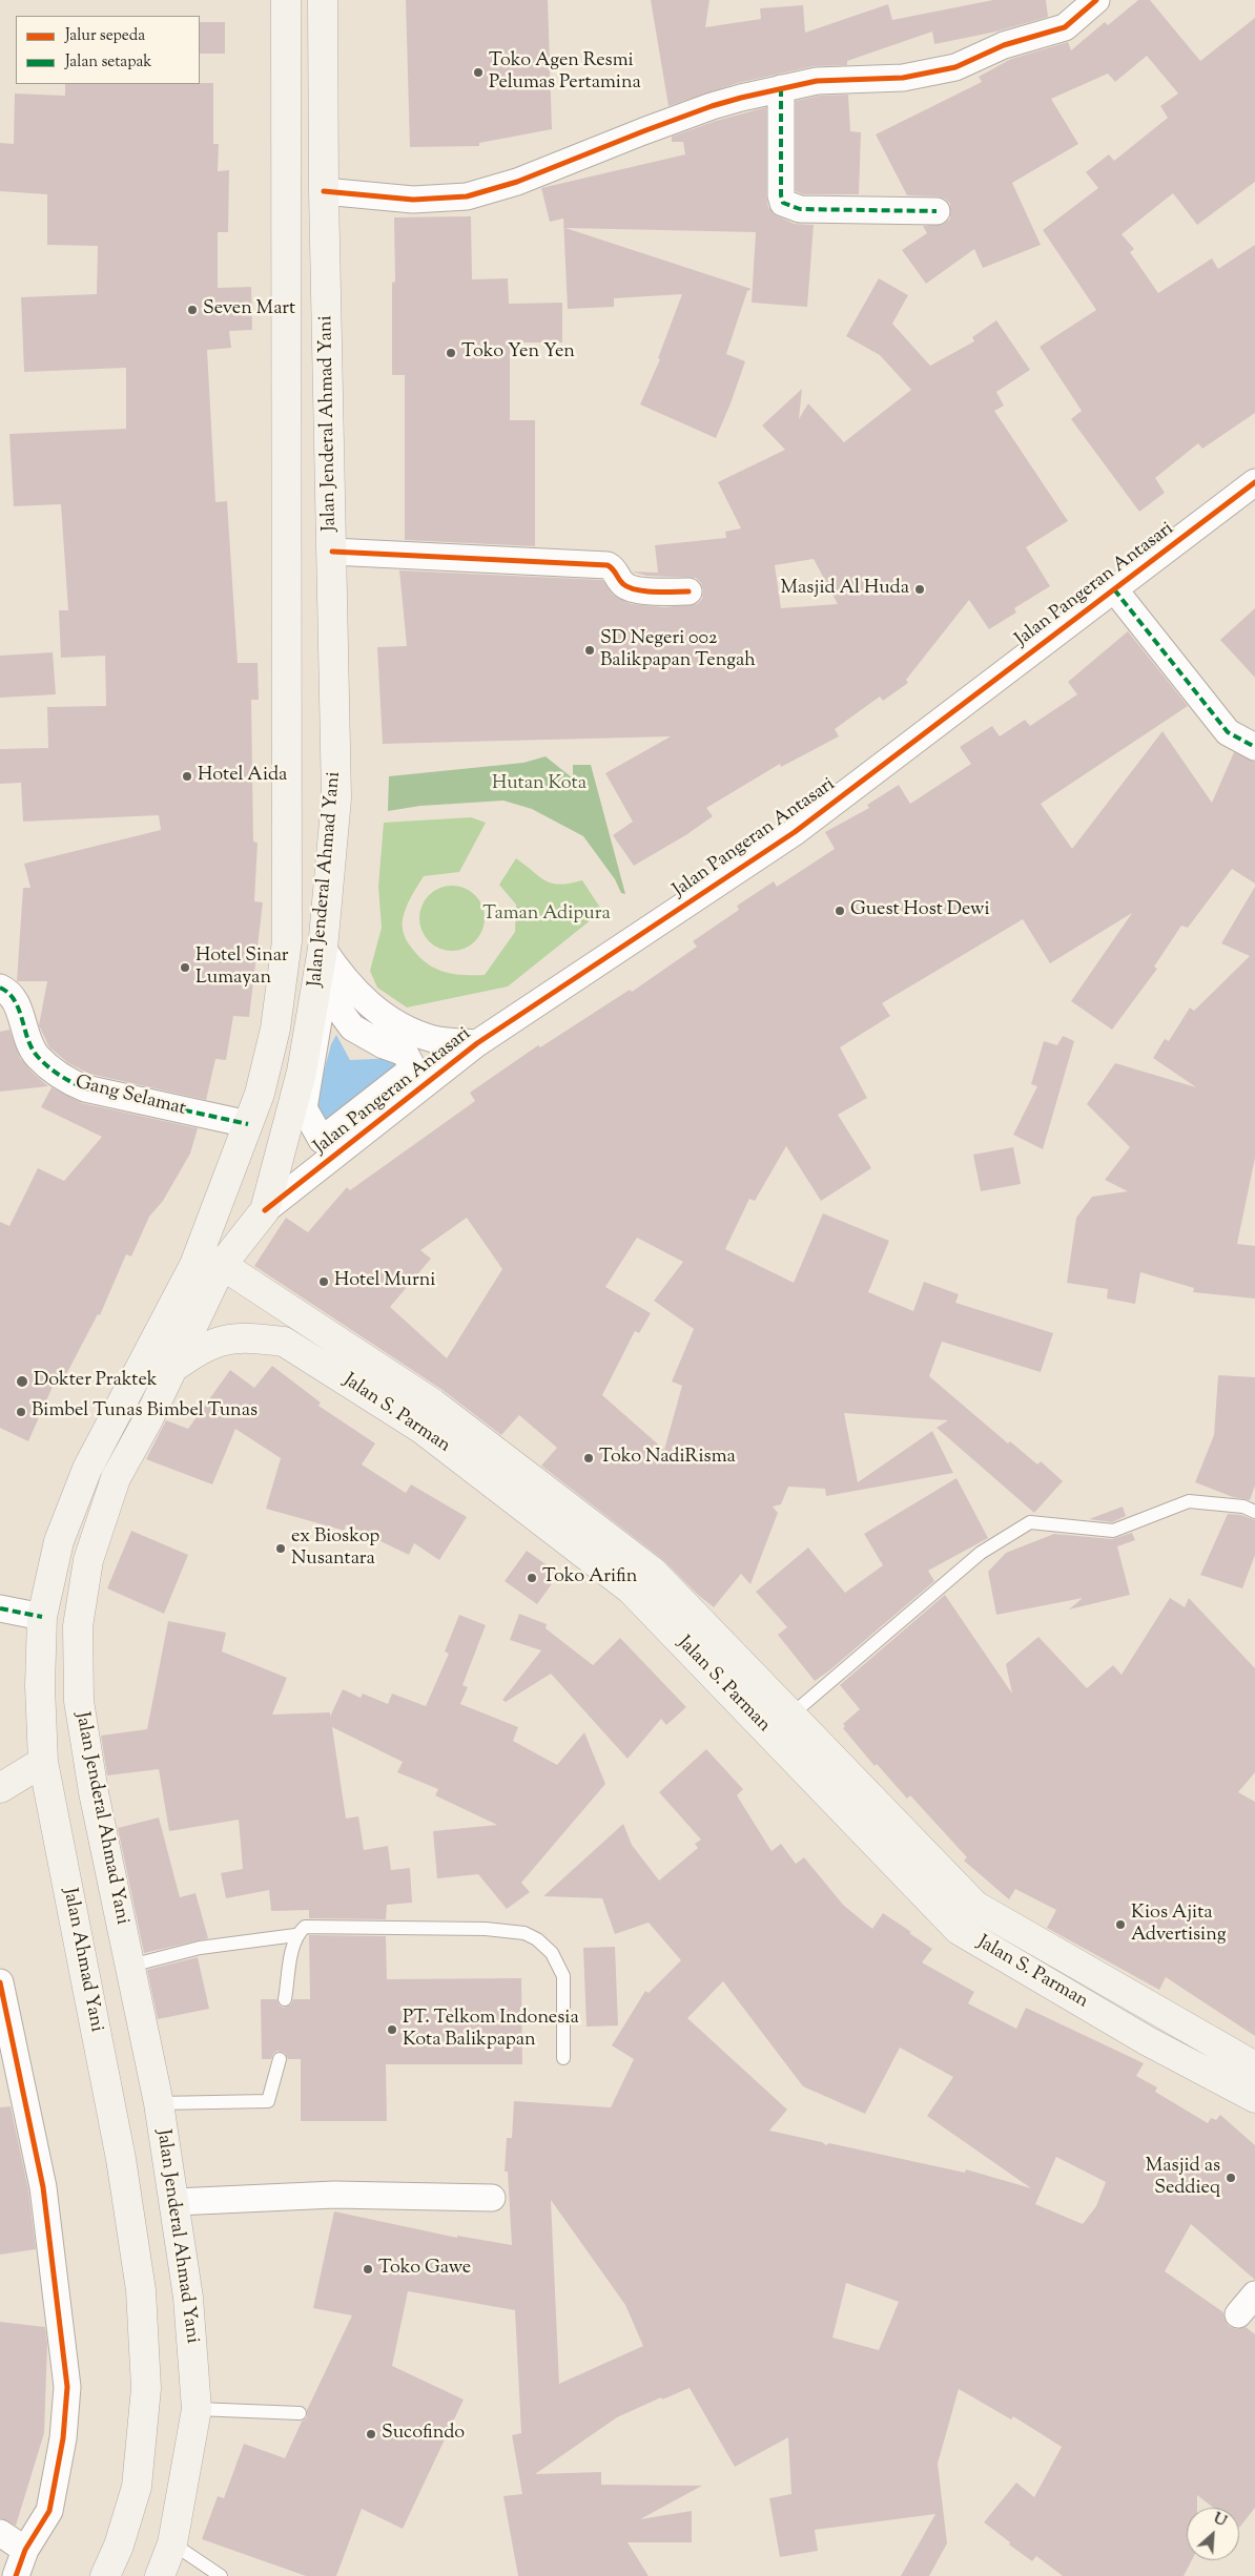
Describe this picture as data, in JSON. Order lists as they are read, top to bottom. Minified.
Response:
{"streets":{"main road":["Jalan Jenderal Ahmad Yani","Jalan S. Parman","Jalan Ahmad Yani"],"street":["Jalan Pangeran Antasari","Gang Selamat"]},"crossings":[["Jalan Jenderal Ahmad Yani","Jalan Pangeran Antasari"],["Jalan Jenderal Ahmad Yani","Gang Selamat"],["Jalan Jenderal Ahmad Yani","Jalan S. Parman"],["Jalan Jenderal Ahmad Yani","Jalan Ahmad Yani"]],"parks":["Hutan Kota","Taman Adipura"],"places":["Toko Agen Resmi Pelumas Pertamina","Seven Mart","Toko Yen Yen","Masjid Al Huda","SD Negeri 002 Balikpapan Tengah","Hotel Aida","Guest Host Dewi","Hotel Sinar Lumayan","Hotel Murni","Dokter Praktek","Bimbel Tunas Bimbel Tunas","Toko NadiRisma","ex Bioskop Nusantara","Toko Arifin","Kios Ajita Advertising","PT. Telkom Indonesia Kota Balikpapan","Masjid as Seddieq","Toko Gawe","Sucofindo"],"legend":["Jalur sepeda","Jalan setapak"],"north":"top right"}
